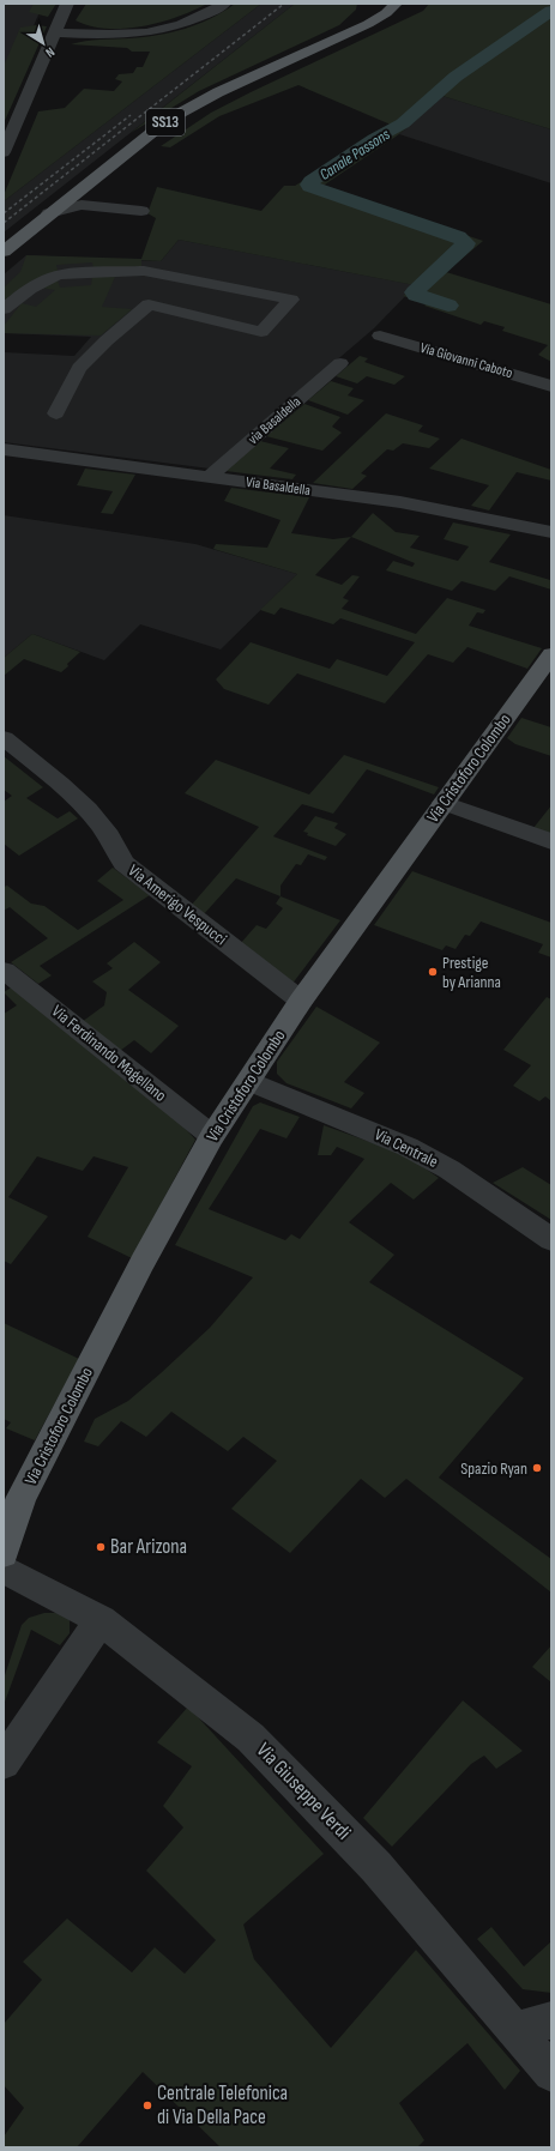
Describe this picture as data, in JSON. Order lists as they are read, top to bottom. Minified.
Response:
{"streets":{"main road":["SS13","Via Cristoforo Colombo"],"street":["Via Giovanni Caboto","via Basaldella","Via Basaldella","Via Amerigo Vespucci","Via Ferdinando Magellano","Via Centrale","Via Giuseppe Verdi"]},"crossings":[["via Basaldella","Via Basaldella"],["Via Cristoforo Colombo","Via Amerigo Vespucci"],["Via Cristoforo Colombo","Via Ferdinando Magellano"],["Via Cristoforo Colombo","Via Centrale"],["Via Cristoforo Colombo","Via Giuseppe Verdi"]],"water":["Canale Passons"],"places":["Prestige by Arianna","Spazio Ryan","Bar Arizona","Centrale Telefonica di Via Della Pace"],"north":"bottom right"}
